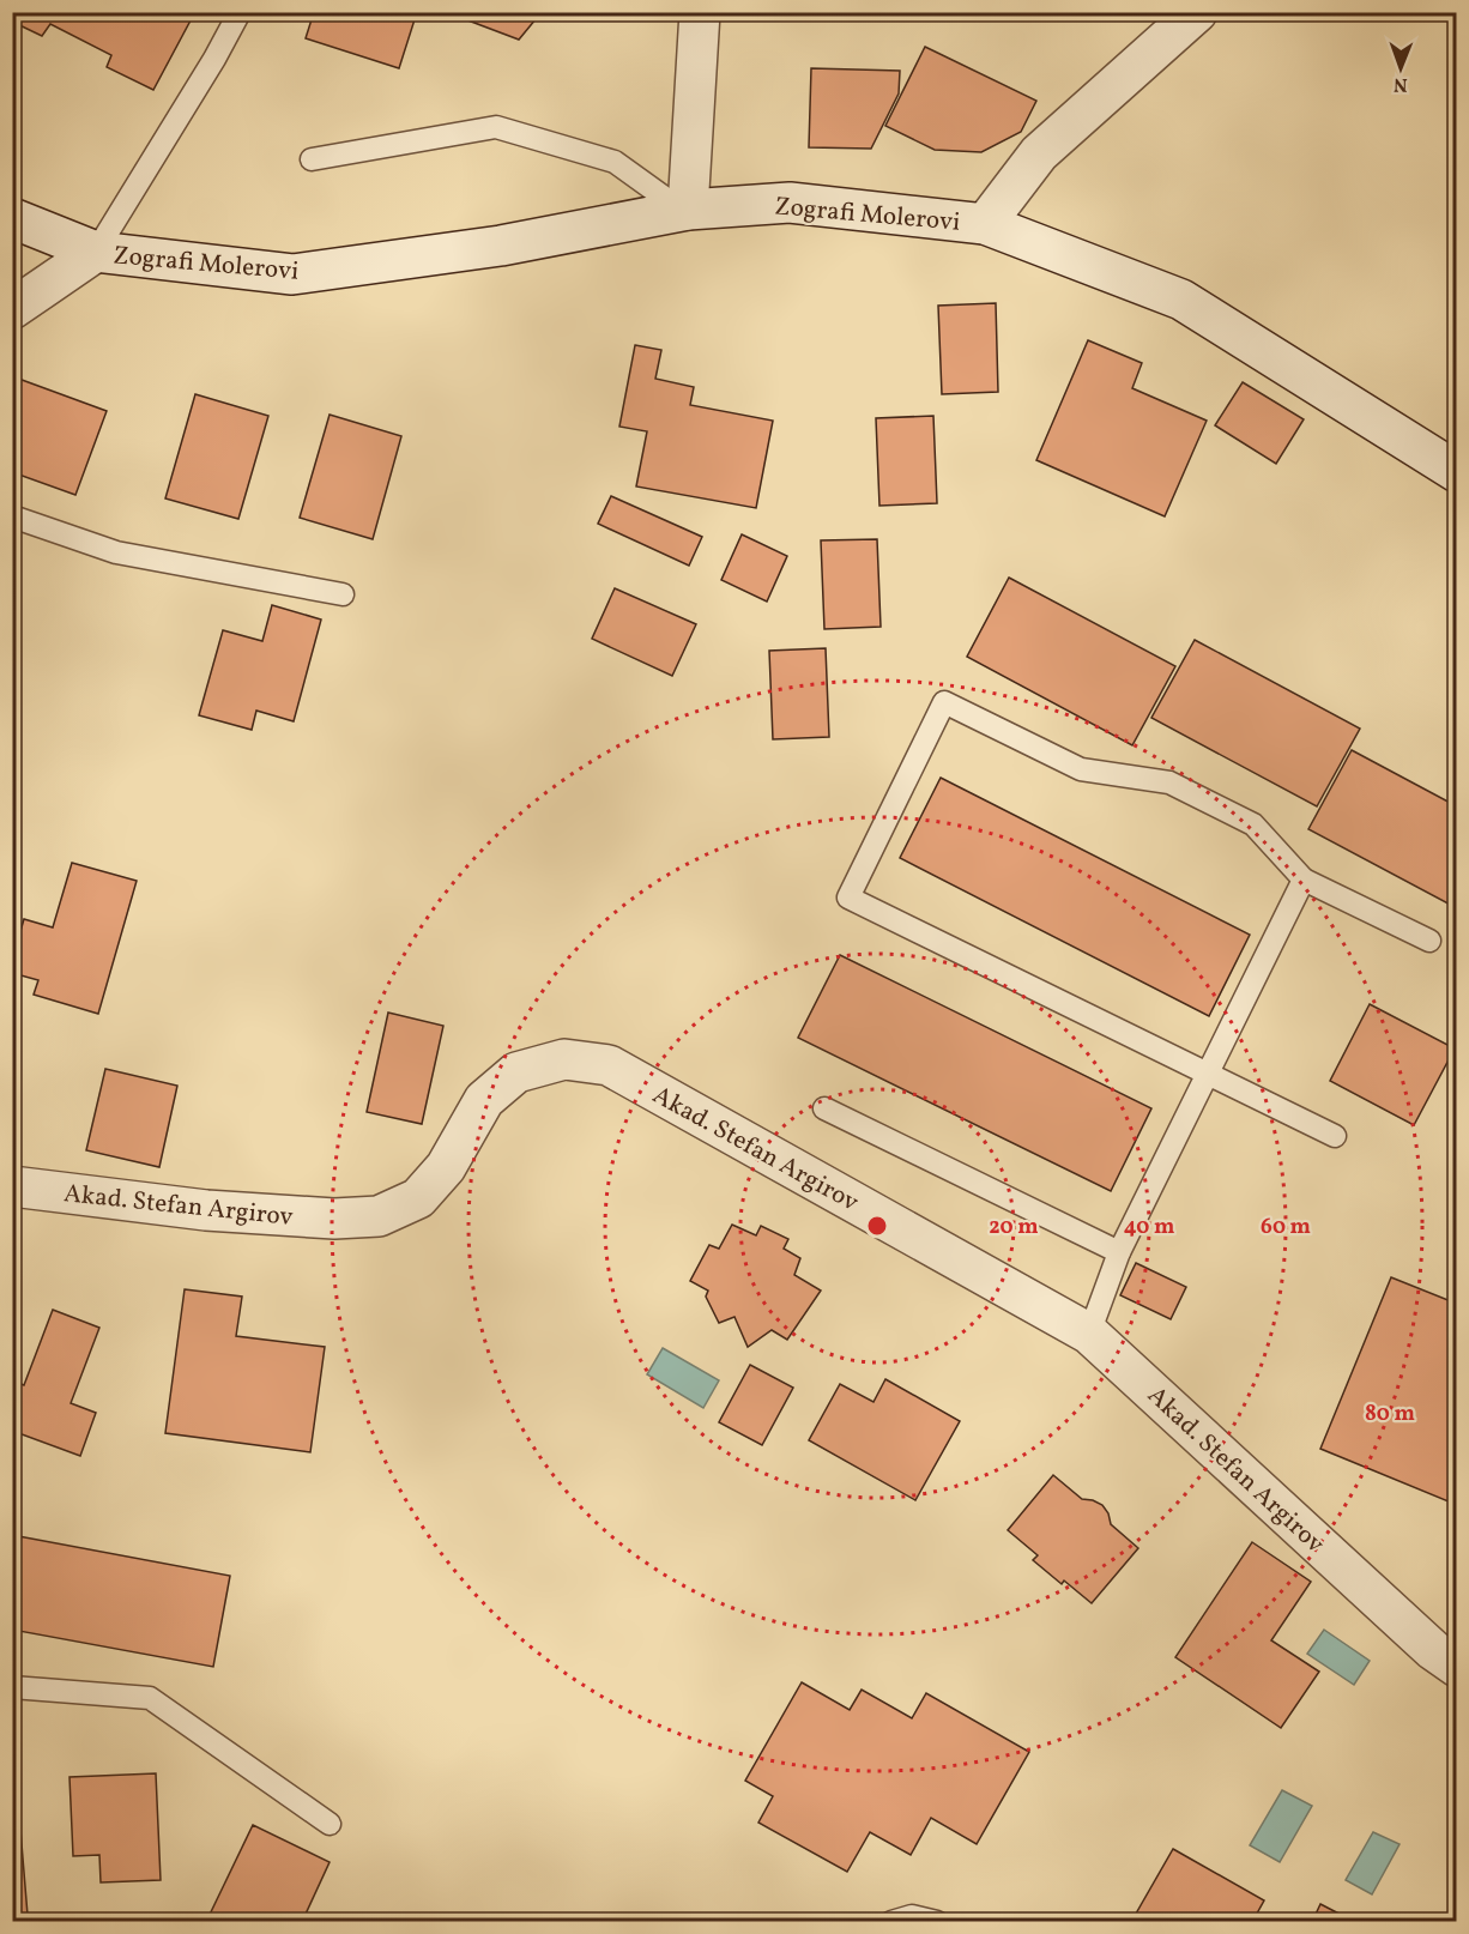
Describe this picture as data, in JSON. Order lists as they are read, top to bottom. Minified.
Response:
{"streets":{"street":["Zografi Molerovi","Akad. Stefan Argirov"]},"north":"bottom","rings":["20 m","40 m","60 m","80 m"]}
